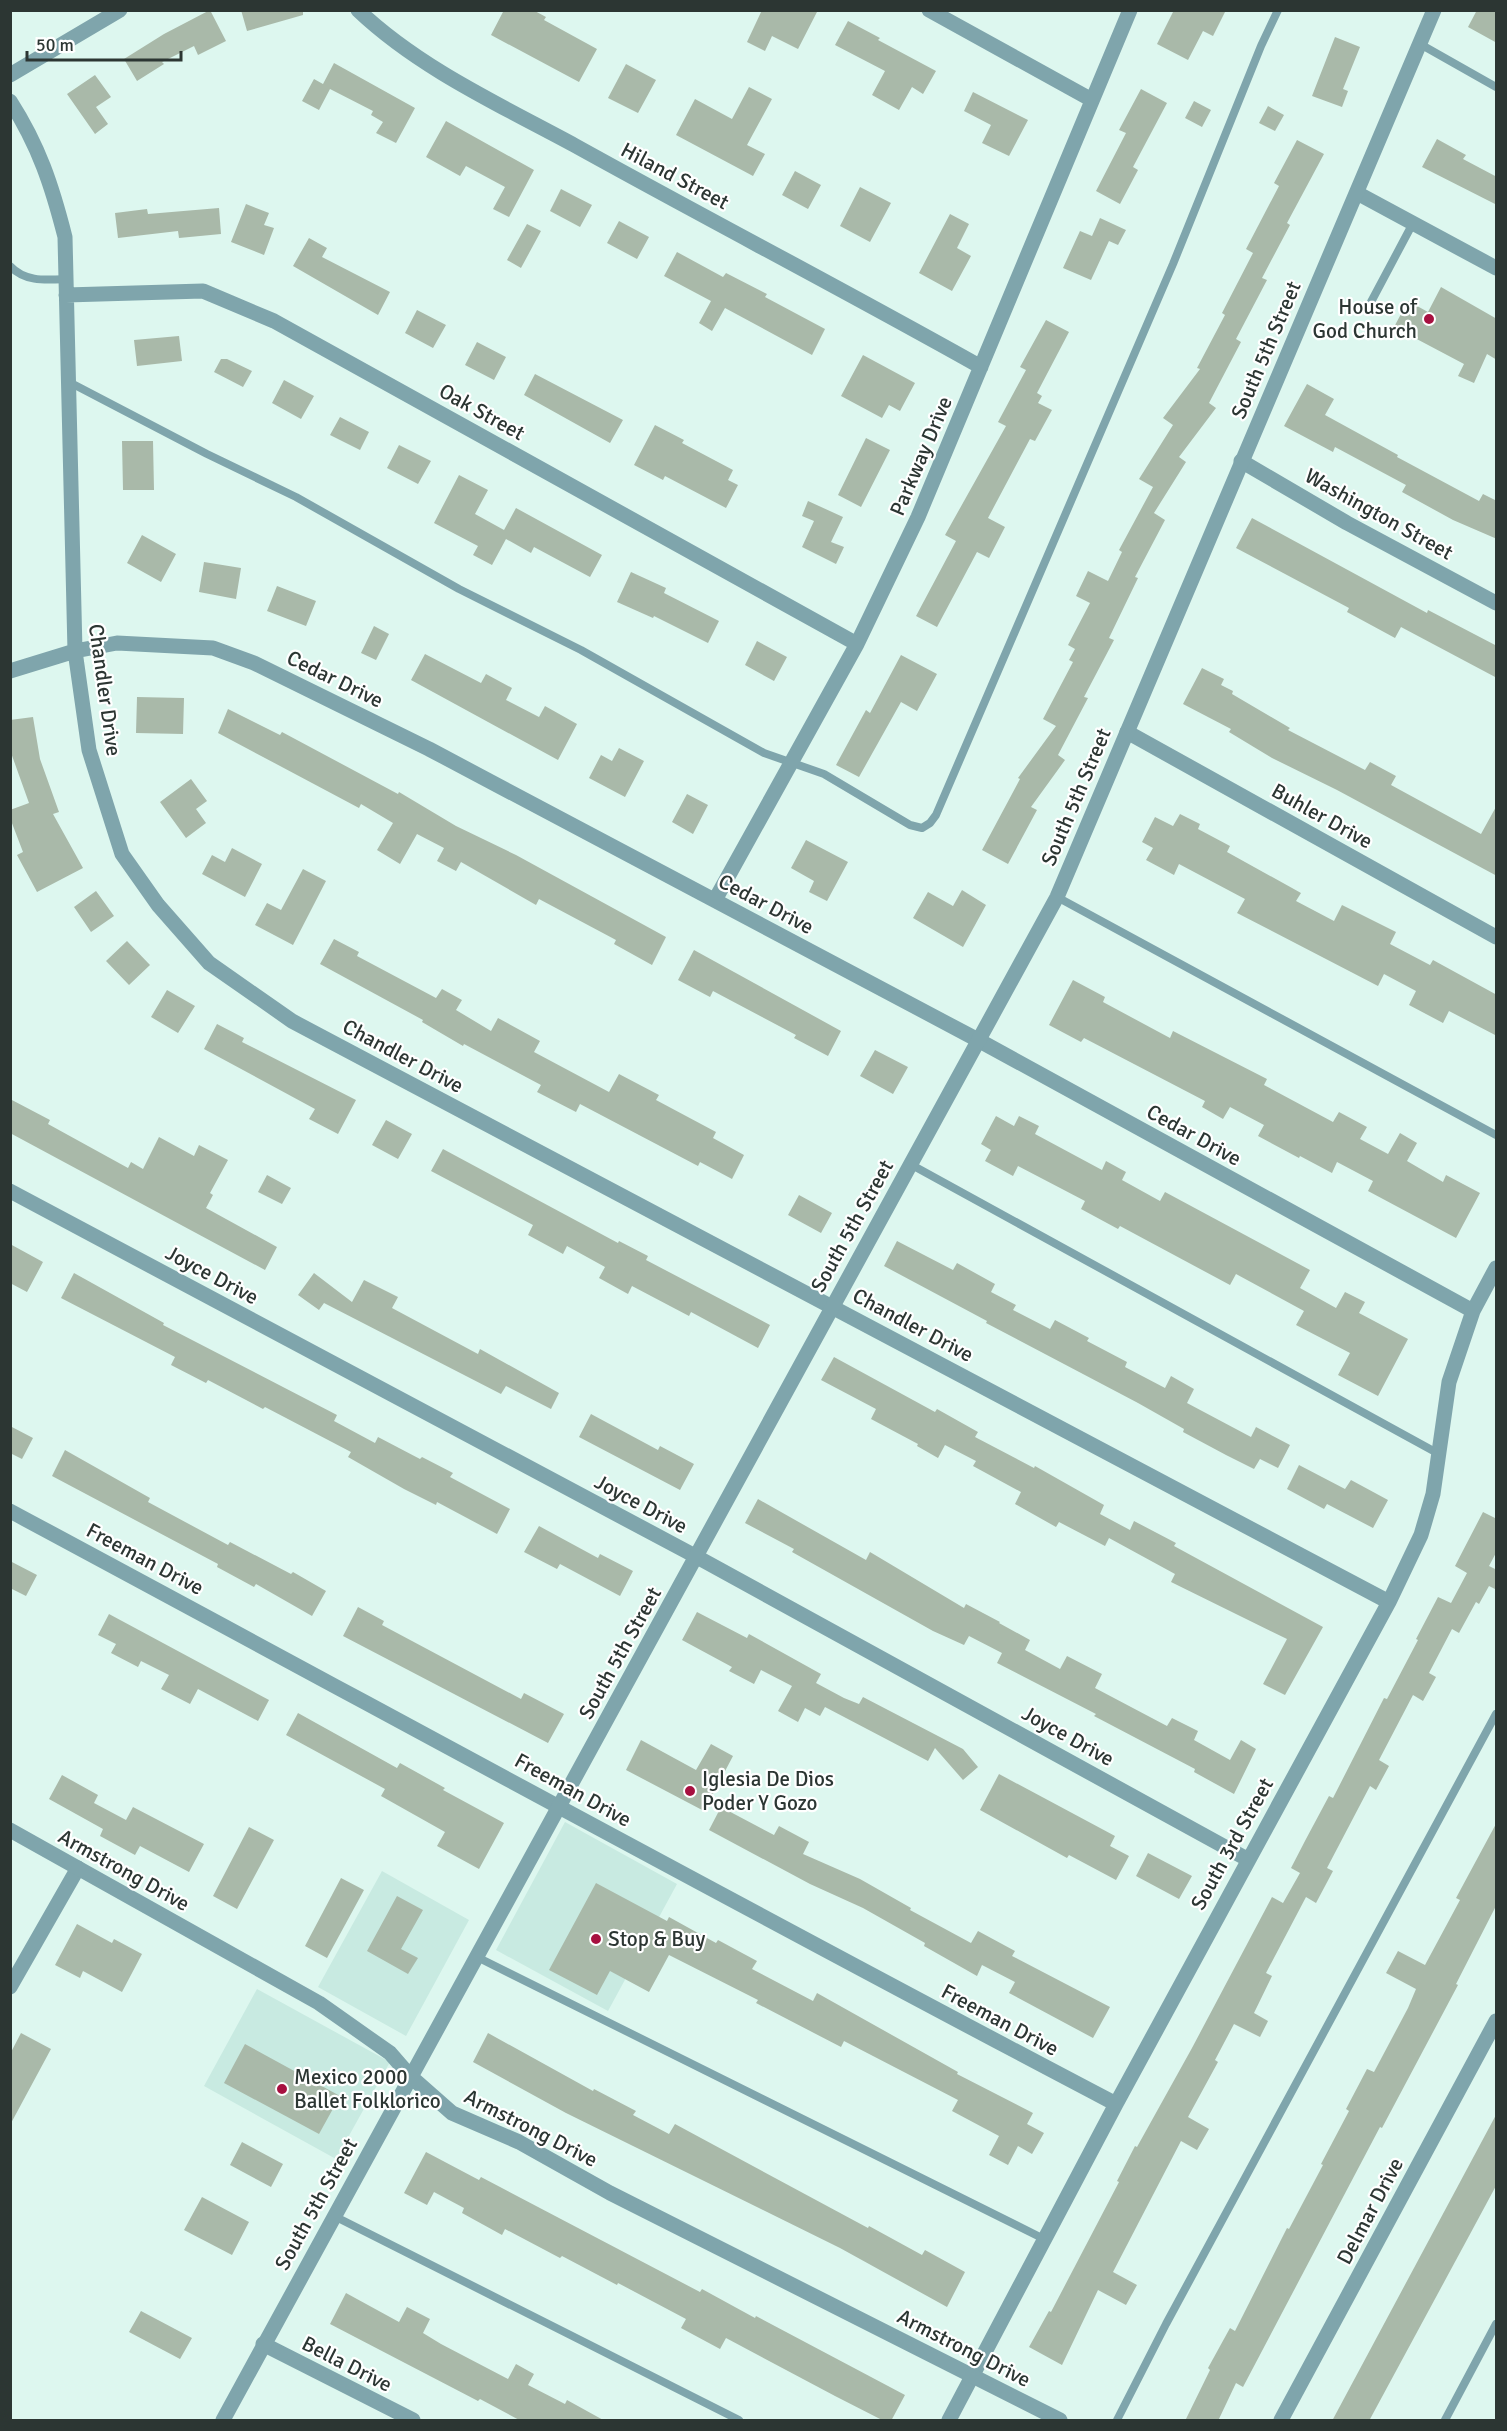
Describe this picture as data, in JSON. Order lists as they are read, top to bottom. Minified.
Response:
{"streets":{"street":["Hiland Street","South 5th Street","Oak Street","Parkway Drive","Washington Street","Cedar Drive","Chandler Drive","Buhler Drive","Joyce Drive","Freeman Drive","South 3rd Street","Armstrong Drive","Delmar Drive","Bella Drive"]},"crossings":[["Hiland Street","Parkway Drive"],["South 5th Street","Washington Street"],["South 5th Street","Cedar Drive"],["South 5th Street","Chandler Drive"],["South 5th Street","Buhler Drive"],["South 5th Street","Joyce Drive"],["South 5th Street","Freeman Drive"],["South 5th Street","Armstrong Drive"],["South 5th Street","Bella Drive"],["Oak Street","Parkway Drive"],["Oak Street","Chandler Drive"],["Parkway Drive","Cedar Drive"],["Cedar Drive","Chandler Drive"],["Cedar Drive","South 3rd Street"],["Chandler Drive","South 3rd Street"],["Joyce Drive","South 3rd Street"],["Freeman Drive","South 3rd Street"],["South 3rd Street","Armstrong Drive"]],"places":["House of God Church","Iglesia De Dios Poder Y Gozo","Stop & Buy","Mexico 2000 Ballet Folklorico"],"scale_bar":"50 m"}
